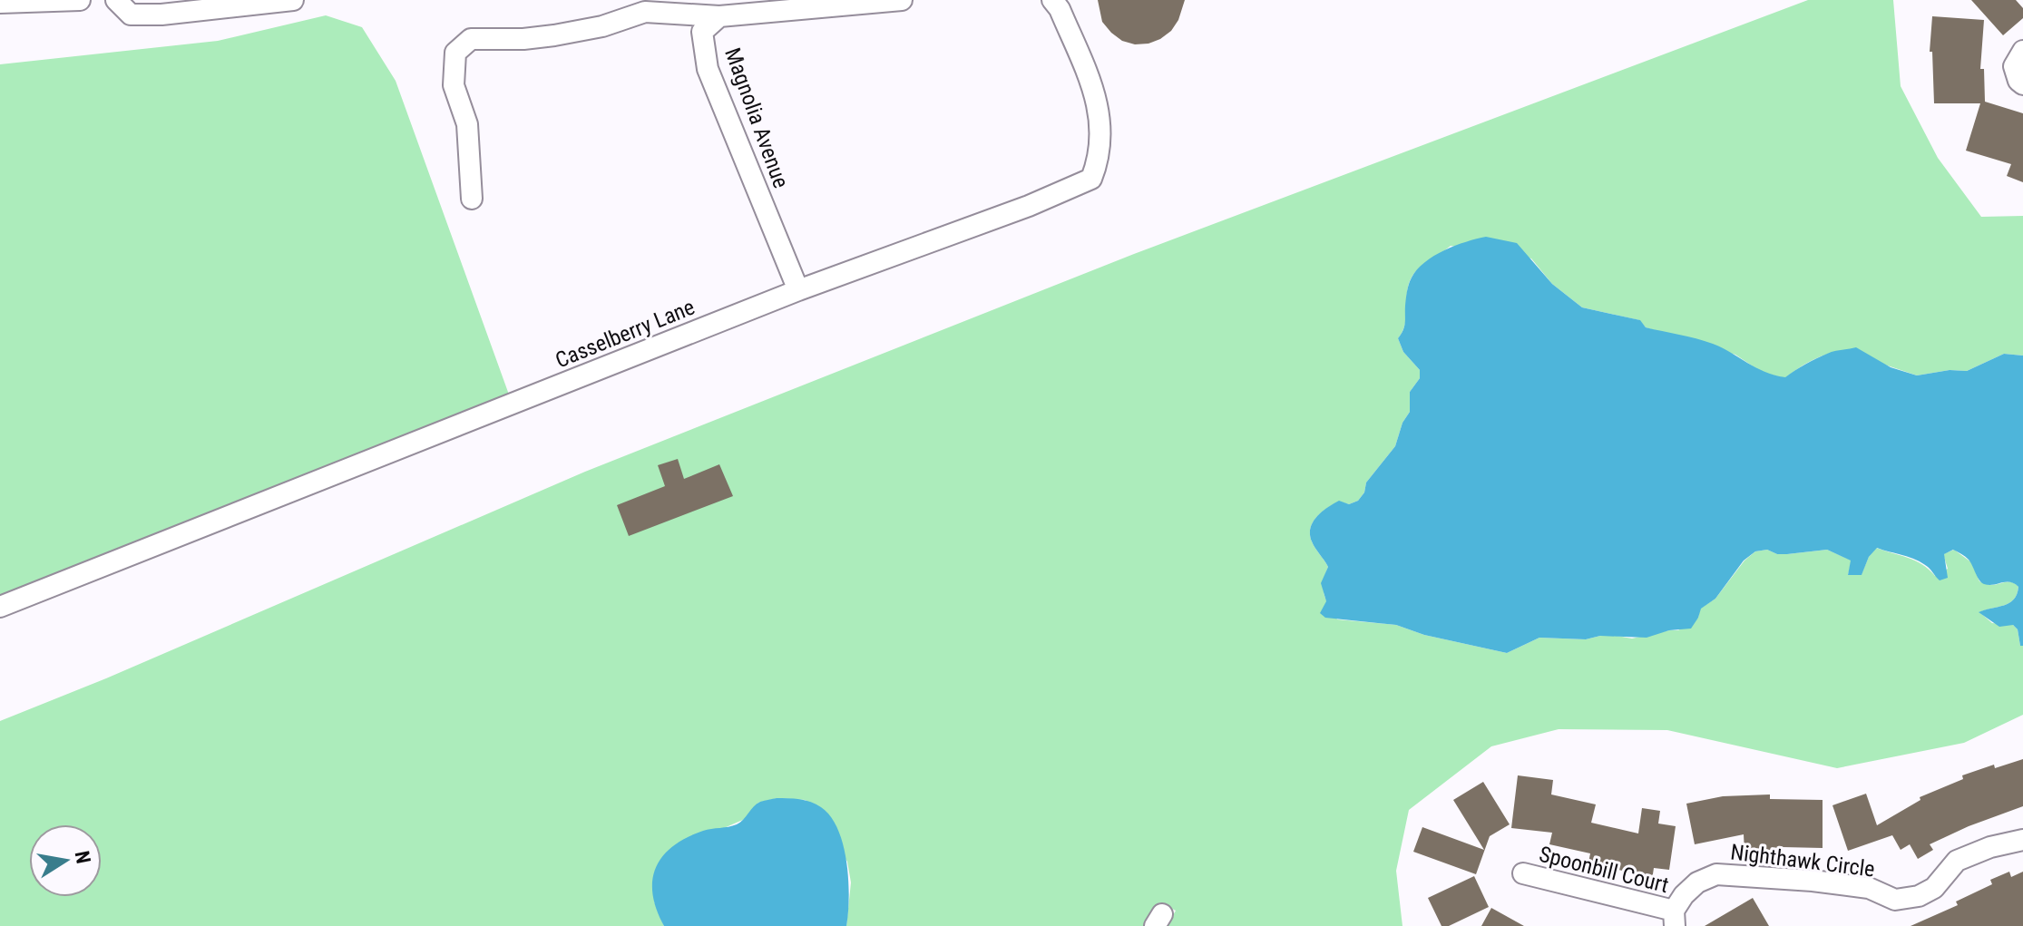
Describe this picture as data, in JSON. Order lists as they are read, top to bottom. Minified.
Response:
{"streets":{"street":["Magnolia Avenue","Casselberry Lane","Nighthawk Circle","Spoonbill Court"]},"crossings":[["Magnolia Avenue","Casselberry Lane"],["Nighthawk Circle","Spoonbill Court"]],"north":"right"}
